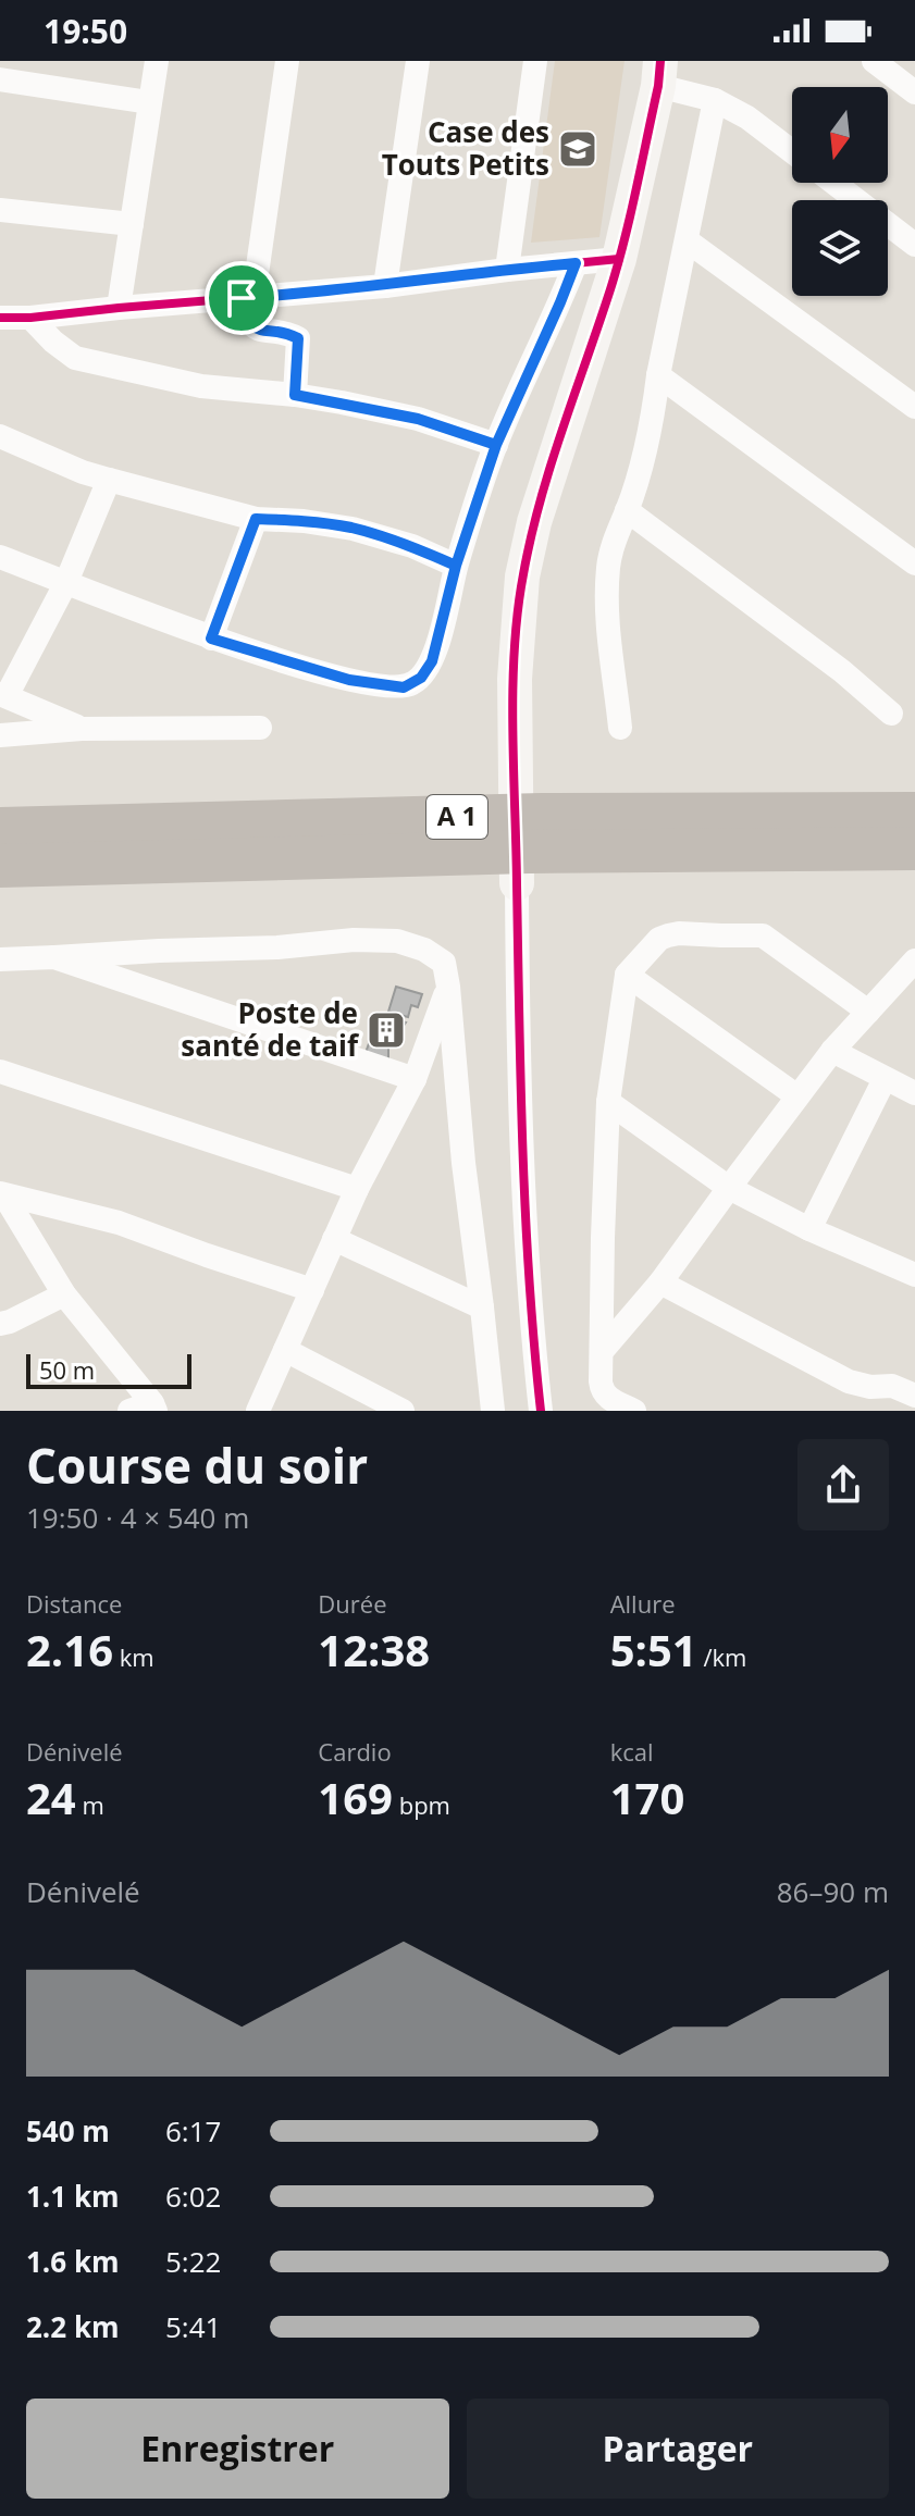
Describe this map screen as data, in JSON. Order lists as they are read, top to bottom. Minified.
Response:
{"streets":{"highway":["A 1"]},"places":{"school or university":["Case des Touts Petits"],"building":["Poste de santé de taif"]},"scale_bar":"50 m","north":"bottom","page":{"status":"19:50","scale":"50 m","heading":["Course du soir","19:50 · 4 × 540 m"],"stats":[["Distance","2.16 km"],["Durée","12:38"],["Allure","5:51 /km"],["Dénivelé","24 m"],["Cardio","169 bpm"],["kcal","170"]],"chart":["Dénivelé","86–90 m"],"list":[{"name":"540 m","note":"6:17"},{"name":"1.1 km","note":"6:02"},{"name":"1.6 km","note":"5:22"},{"name":"2.2 km","note":"5:41"}],"buttons":["Enregistrer","Partager"]}}
